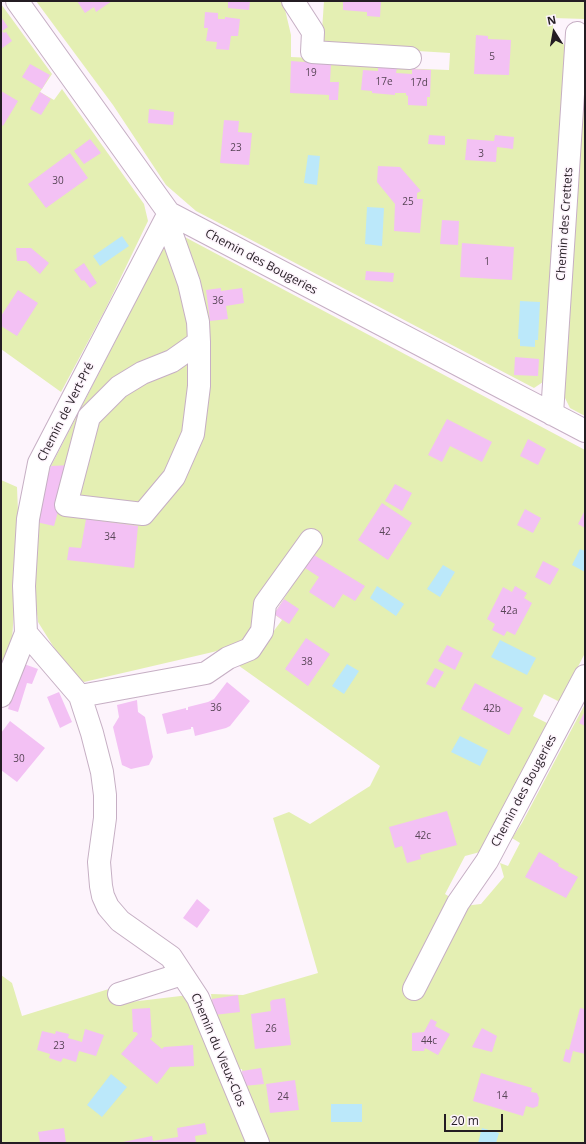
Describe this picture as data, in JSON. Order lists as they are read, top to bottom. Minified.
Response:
{"streets":{"street":["Chemin des Crettets","Chemin des Bougeries","Chemin de Vert-Pré","Chemin du Vieux-Clos"]},"crossings":[["Chemin des Crettets","Chemin des Bougeries"],["Chemin des Bougeries","Chemin de Vert-Pré"],["Chemin de Vert-Pré","Chemin du Vieux-Clos"]],"house_numbers":["5","19","17e","17d","23","3","30","25","1","36","42","34","42a","38","36","42b","30","42c","26","44c","23","14","24"],"scale_bar":"20 m","north":"top"}
